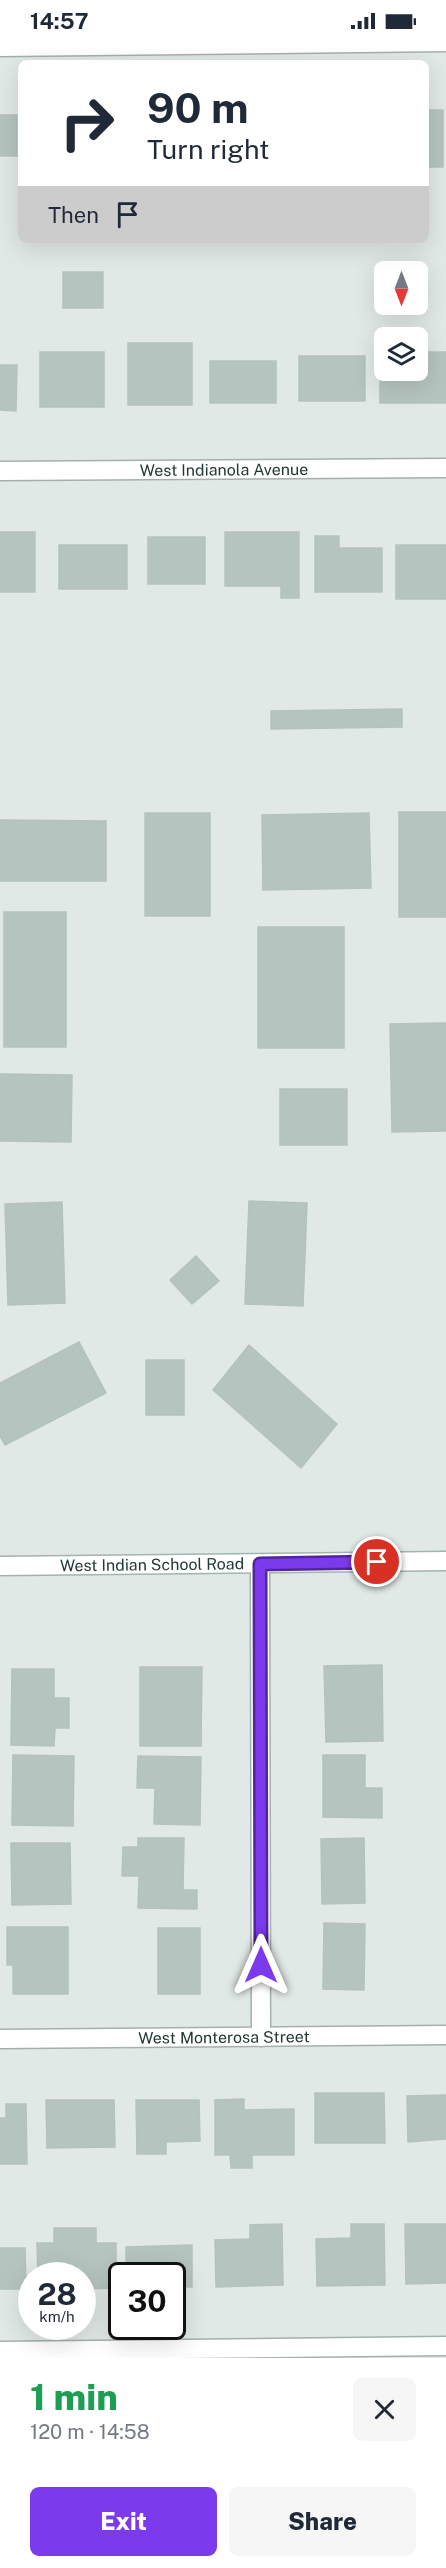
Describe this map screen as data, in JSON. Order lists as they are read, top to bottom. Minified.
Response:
{"streets":{"street":["West Indianola Avenue","West Indian School Road","West Monterosa Street"]},"north":"bottom","page":{"status":"14:57","turn":["90 m","Turn right"],"then":"Then","speed":"28 km/h","limit":"30","heading":["1 min","120 m · 14:58"],"buttons":["Exit","Share"]}}
